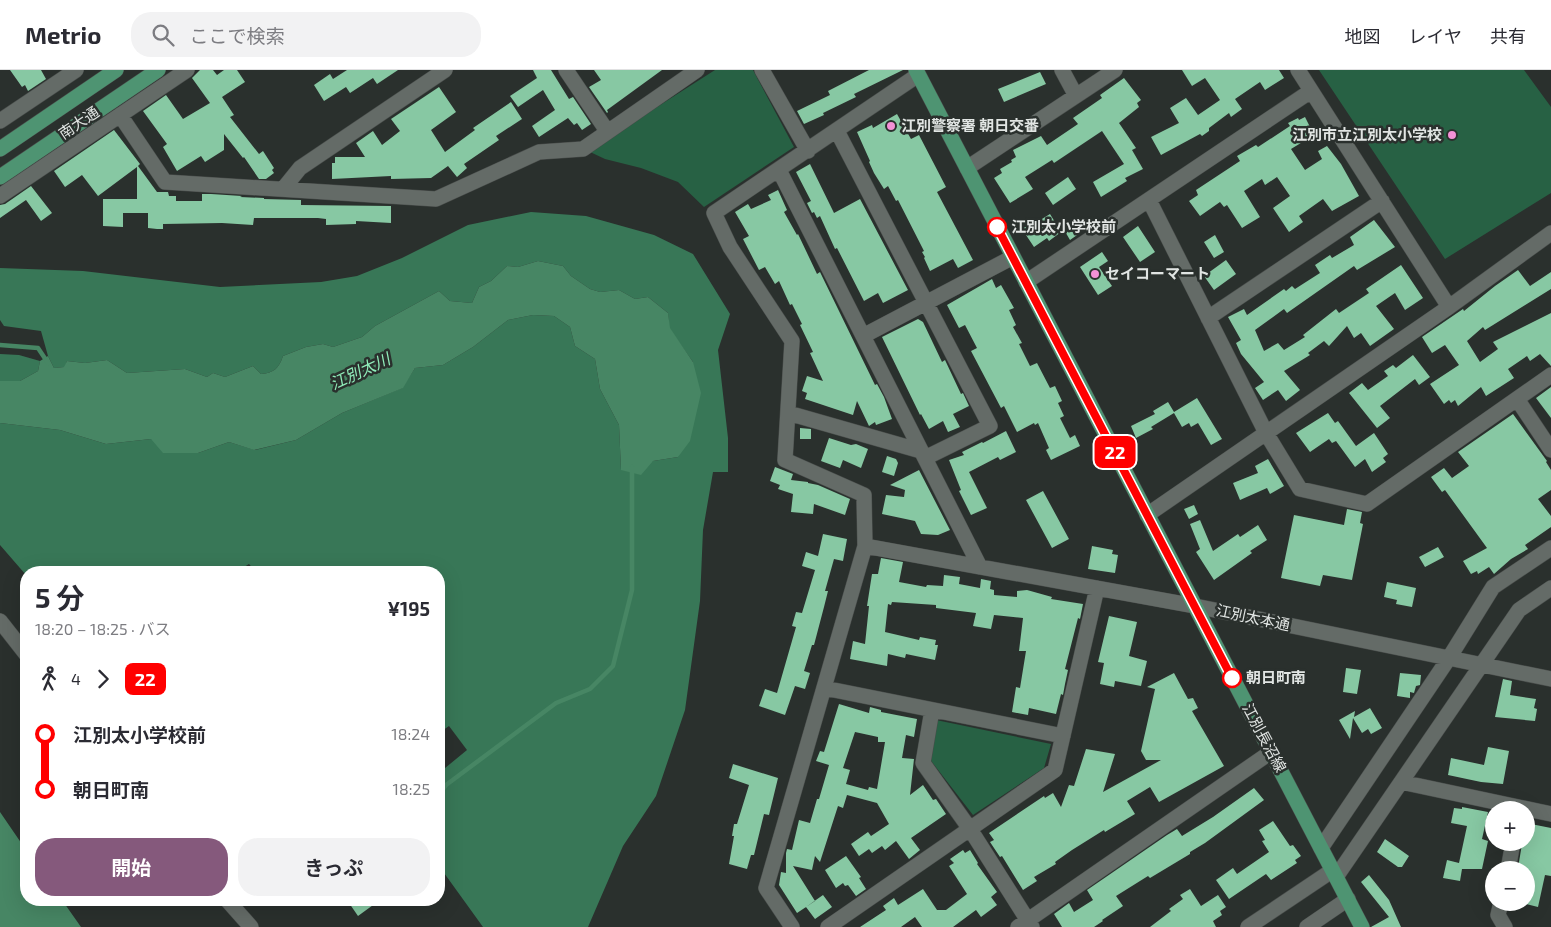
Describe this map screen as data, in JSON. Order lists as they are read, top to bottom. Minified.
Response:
{"streets":{"main road":["南大通","江別長沼線"],"street":["江別太本通"]},"crossings":[["江別太本通","江別長沼線"]],"water":["江別太川"],"places":["江別警察署 朝日交番","江別市立江別太小学校","江別太小学校前","セイコーマート","朝日町南"],"lines":["bus line 22"],"page":{"header":"Metrio","search":"ここで検索","nav":["地図","レイヤ","共有"],"on_map":"22","heading":["5 分","18:20 – 18:25 · バス","¥195"],"legs":["4","22"],"list":[{"name":"江別太小学校前","value":"18:24"},{"name":"朝日町南","value":"18:25"}],"map_buttons":["+","−"],"buttons":["開始","きっぷ"]}}
